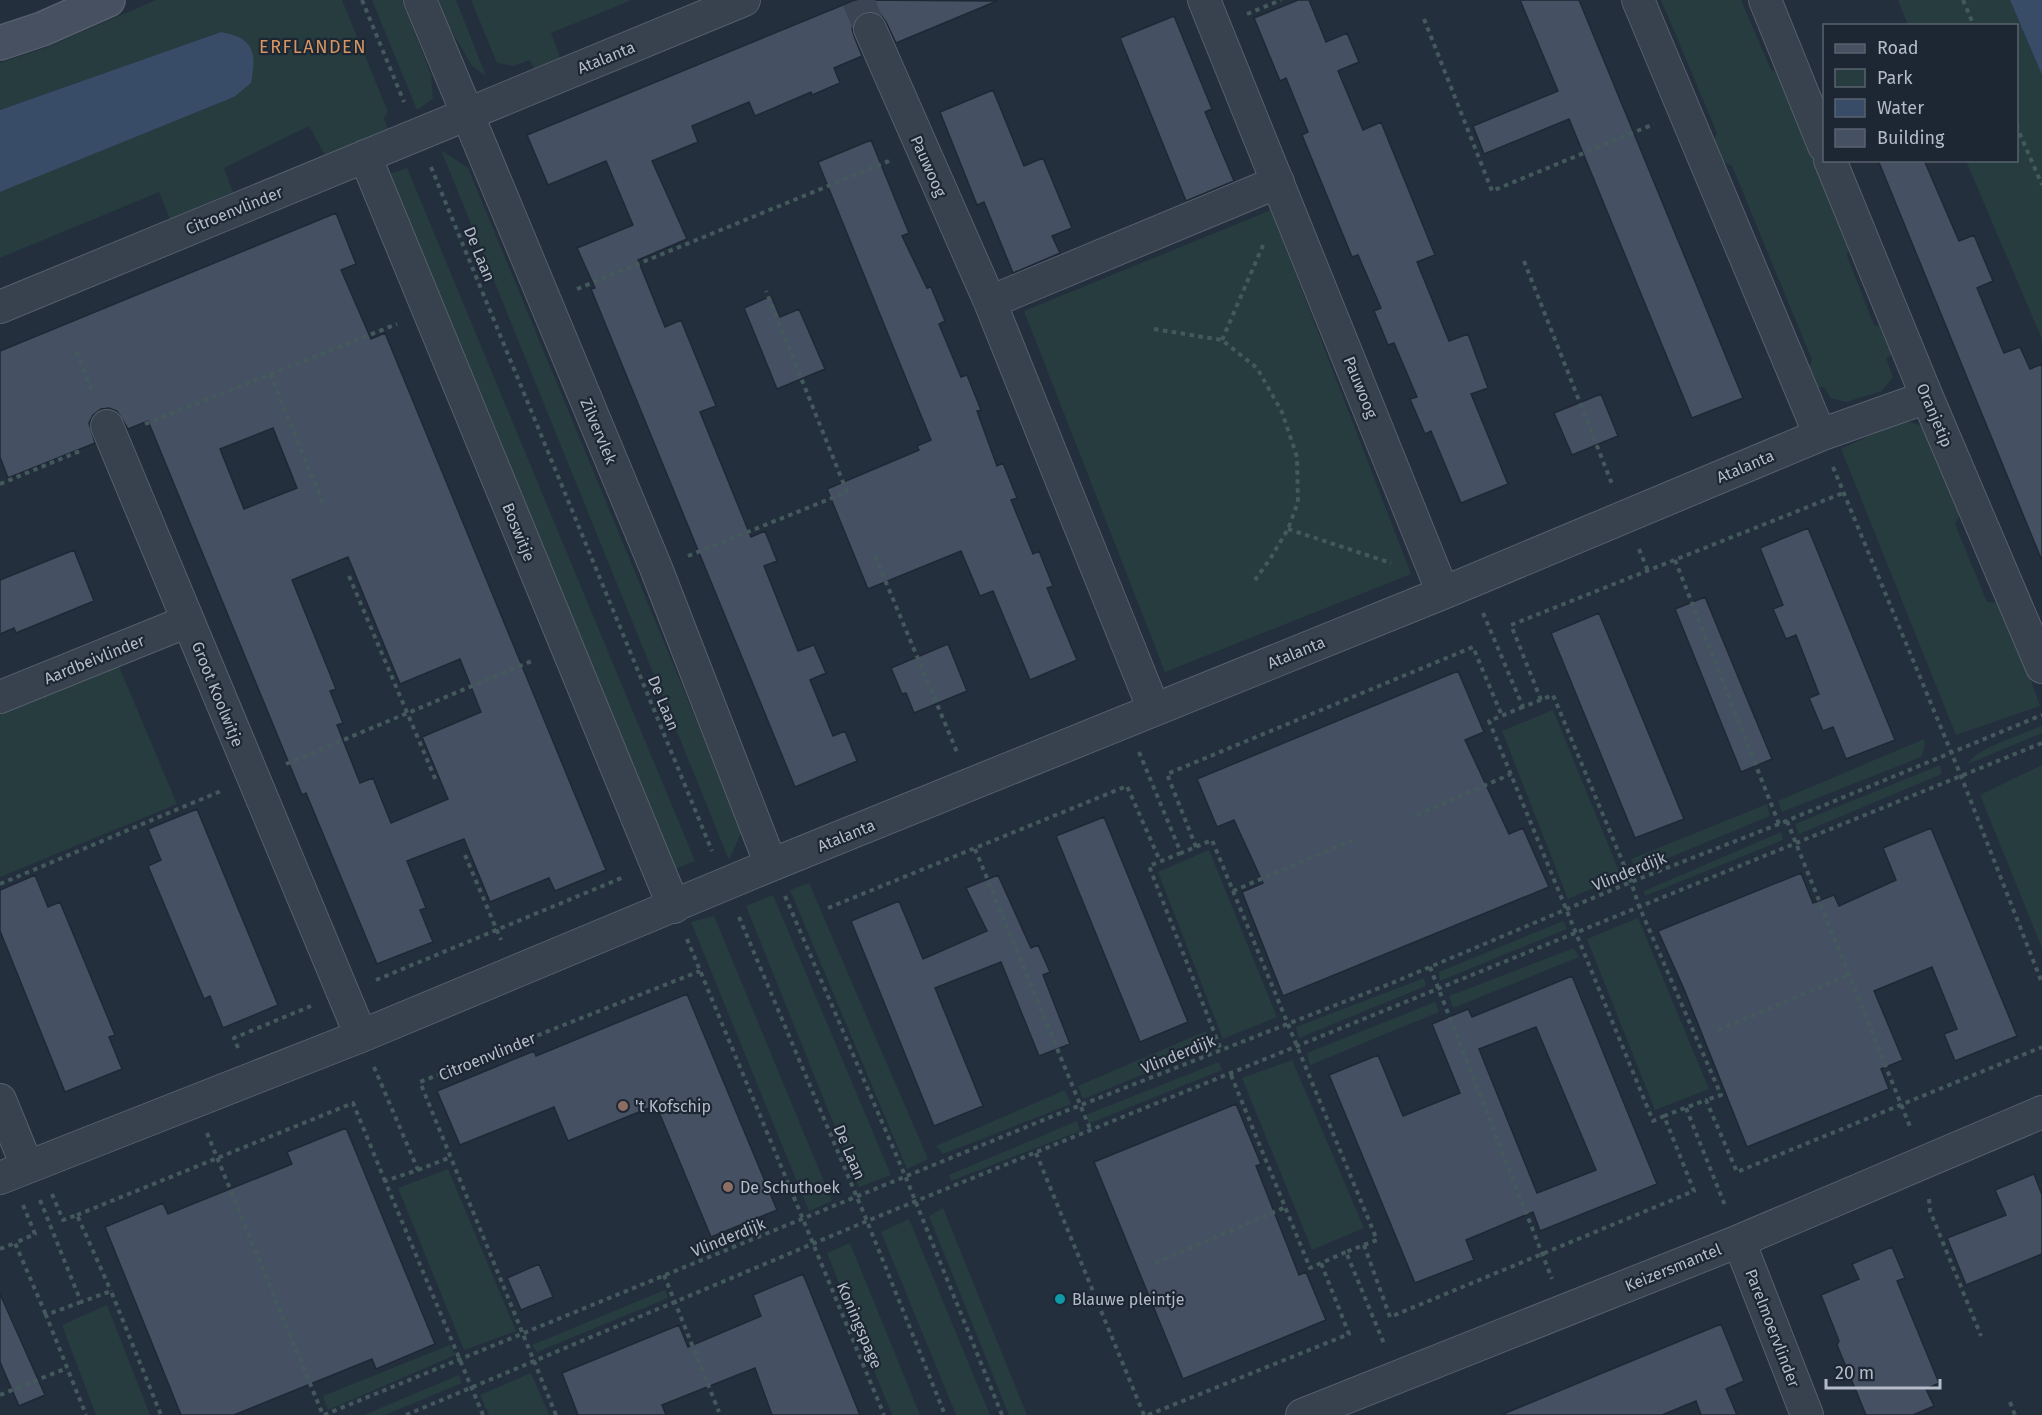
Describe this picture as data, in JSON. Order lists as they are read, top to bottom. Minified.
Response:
{"streets":{"street":["Atalanta","Pauwoog","Citroenvlinder","Oranjetip","Zilvervlek","Boswitje","Aardbeivlinder","Groot Koolwitje","Keizersmantel","Parelmoervlinder"],"path":["De Laan","Vlinderdijk","Koningspage"]},"crossings":[["Atalanta","Pauwoog"],["Atalanta","Citroenvlinder"],["Atalanta","Oranjetip"],["Atalanta","Zilvervlek"],["Citroenvlinder","De Laan"],["Citroenvlinder","Zilvervlek"],["Citroenvlinder","Boswitje"],["Citroenvlinder","Vlinderdijk"],["De Laan","Vlinderdijk"],["Aardbeivlinder","Groot Koolwitje"],["Keizersmantel","Parelmoervlinder"]],"districts":["ERFLANDEN"],"places":["'t Kofschip","De Schuthoek","Blauwe pleintje"],"legend":["Road","Park","Water","Building"],"scale_bar":"20 m"}
